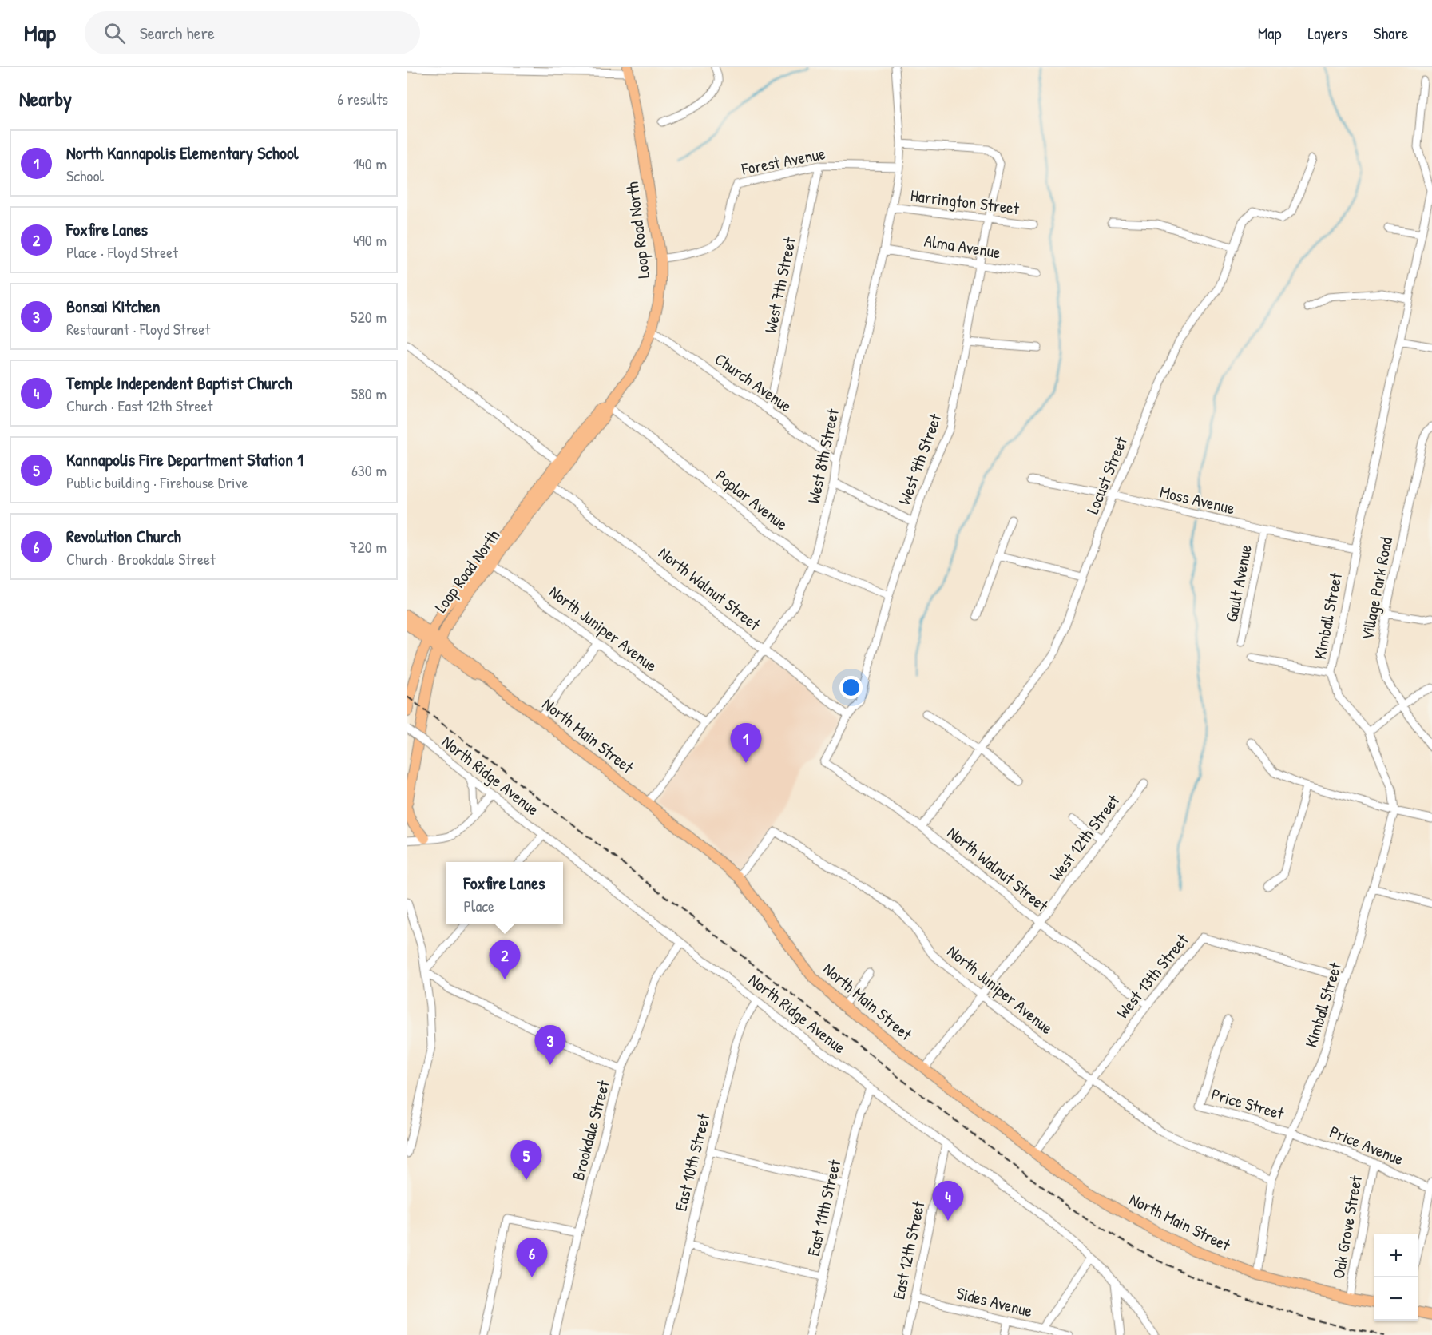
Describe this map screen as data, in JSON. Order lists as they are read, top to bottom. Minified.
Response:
{"streets":{"main road":["Loop Road North","North Main Street"],"street":["Forest Avenue","Harrington Street","Alma Avenue","West 7th Street","Church Avenue","West 8th Street","West 9th Street","Locust Street","Poplar Avenue","Moss Avenue","Gault Avenue","North Walnut Street","Village Park Road","Kimball Street","North Juniper Avenue","North Ridge Avenue","West 12th Street","West 13th Street","Price Street","Brookdale Street","Price Avenue","East 10th Street","East 11th Street","Oak Grove Street","East 12th Street","Sides Avenue"]},"crossings":[["Forest Avenue","Loop Road North"],["Forest Avenue","West 7th Street"],["Forest Avenue","West 8th Street"],["Harrington Street","West 8th Street"],["Harrington Street","West 9th Street"],["Loop Road North","Church Avenue"],["Loop Road North","Poplar Avenue"],["Loop Road North","North Walnut Street"],["Loop Road North","North Juniper Avenue"],["Loop Road North","North Main Street"],["Alma Avenue","West 8th Street"],["Alma Avenue","West 9th Street"],["West 7th Street","Church Avenue"],["Church Avenue","West 8th Street"],["West 8th Street","West 9th Street"],["West 8th Street","Poplar Avenue"],["West 8th Street","North Walnut Street"],["West 8th Street","North Juniper Avenue"],["West 8th Street","North Main Street"],["West 9th Street","Poplar Avenue"],["West 9th Street","North Walnut Street"],["Locust Street","Moss Avenue"],["Locust Street","North Walnut Street"],["Moss Avenue","Gault Avenue"],["Moss Avenue","Kimball Street"],["North Walnut Street","West 12th Street"],["North Walnut Street","West 13th Street"],["Kimball Street","North Juniper Avenue"],["Kimball Street","North Main Street"],["Kimball Street","West 13th Street"],["Kimball Street","Price Street"],["Kimball Street","Price Avenue"],["North Juniper Avenue","North Main Street"],["North Juniper Avenue","West 12th Street"],["North Juniper Avenue","West 13th Street"],["North Main Street","West 12th Street"],["North Main Street","West 13th Street"],["North Main Street","Oak Grove Street"],["North Ridge Avenue","Brookdale Street"],["North Ridge Avenue","East 10th Street"],["North Ridge Avenue","East 11th Street"],["North Ridge Avenue","East 12th Street"],["Price Street","Price Avenue"],["Price Avenue","Oak Grove Street"],["East 12th Street","Sides Avenue"]],"page":{"header":"Map","search":"Search here","nav":["Map","Layers","Share"],"heading":["Nearby","6 results"],"list":[{"mark":"1","name":"North Kannapolis Elementary School","note":"School","value":"140 m"},{"mark":"2","name":"Foxfire Lanes","note":"Place · Floyd Street","value":"490 m"},{"mark":"3","name":"Bonsai Kitchen","note":"Restaurant · Floyd Street","value":"520 m"},{"mark":"4","name":"Temple Independent Baptist Church","note":"Church · East 12th Street","value":"580 m"},{"mark":"5","name":"Kannapolis Fire Department Station 1","note":"Public building · Firehouse Drive","value":"630 m"},{"mark":"6","name":"Revolution Church","note":"Church · Brookdale Street","value":"720 m"}],"pins":["1","2","3","5","4","6"],"popup":["Foxfire Lanes","Place"],"map_buttons":["+","−"]}}
